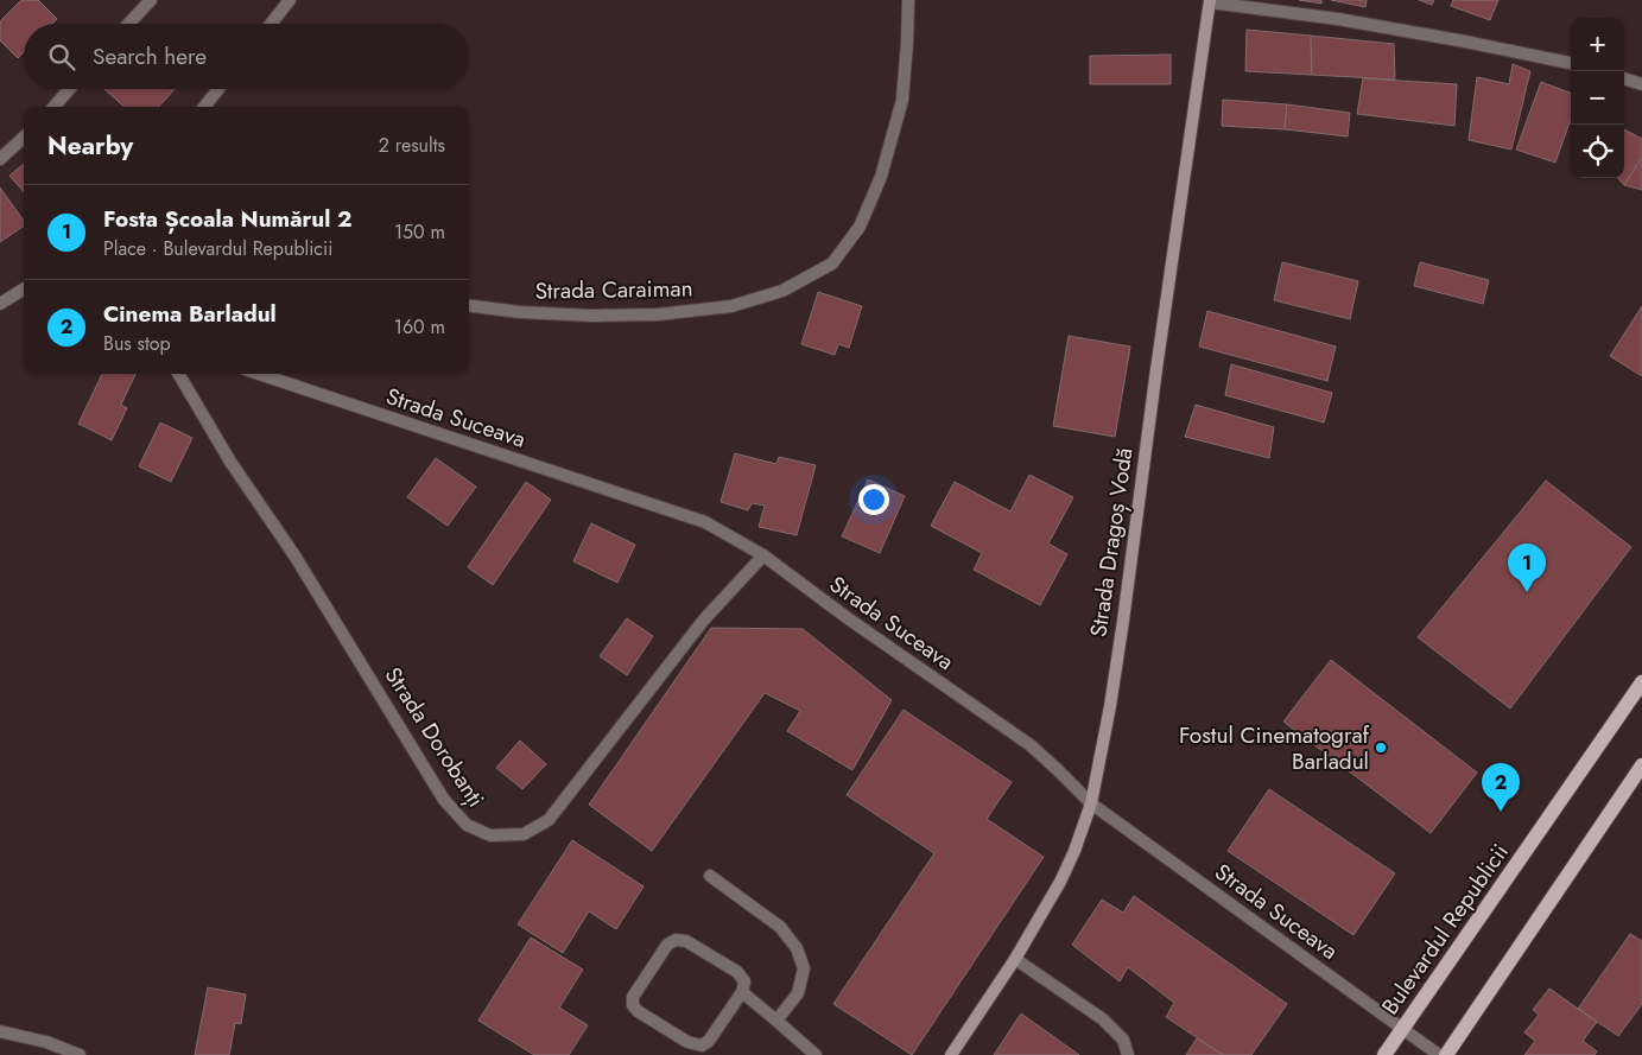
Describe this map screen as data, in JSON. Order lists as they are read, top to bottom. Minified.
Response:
{"streets":{"main road":["Strada Dragoș Vodă","Bulevardul Republicii"],"street":["Strada Caraiman","Strada Suceava","Strada Dorobanți"]},"crossings":[["Strada Suceava","Strada Dragoș Vodă"],["Strada Suceava","Strada Dorobanți"],["Strada Suceava","Bulevardul Republicii"]],"places":["Fostul Cinematograf Barladul"],"page":{"map_buttons":["+","−"],"search":"Search here","heading":["Nearby","2 results"],"list":[{"mark":"1","name":"Fosta Școala Numărul 2","note":"Place · Bulevardul Republicii","value":"150 m"},{"mark":"2","name":"Cinema Barladul","note":"Bus stop","value":"160 m"}],"pins":["1","2"]}}
